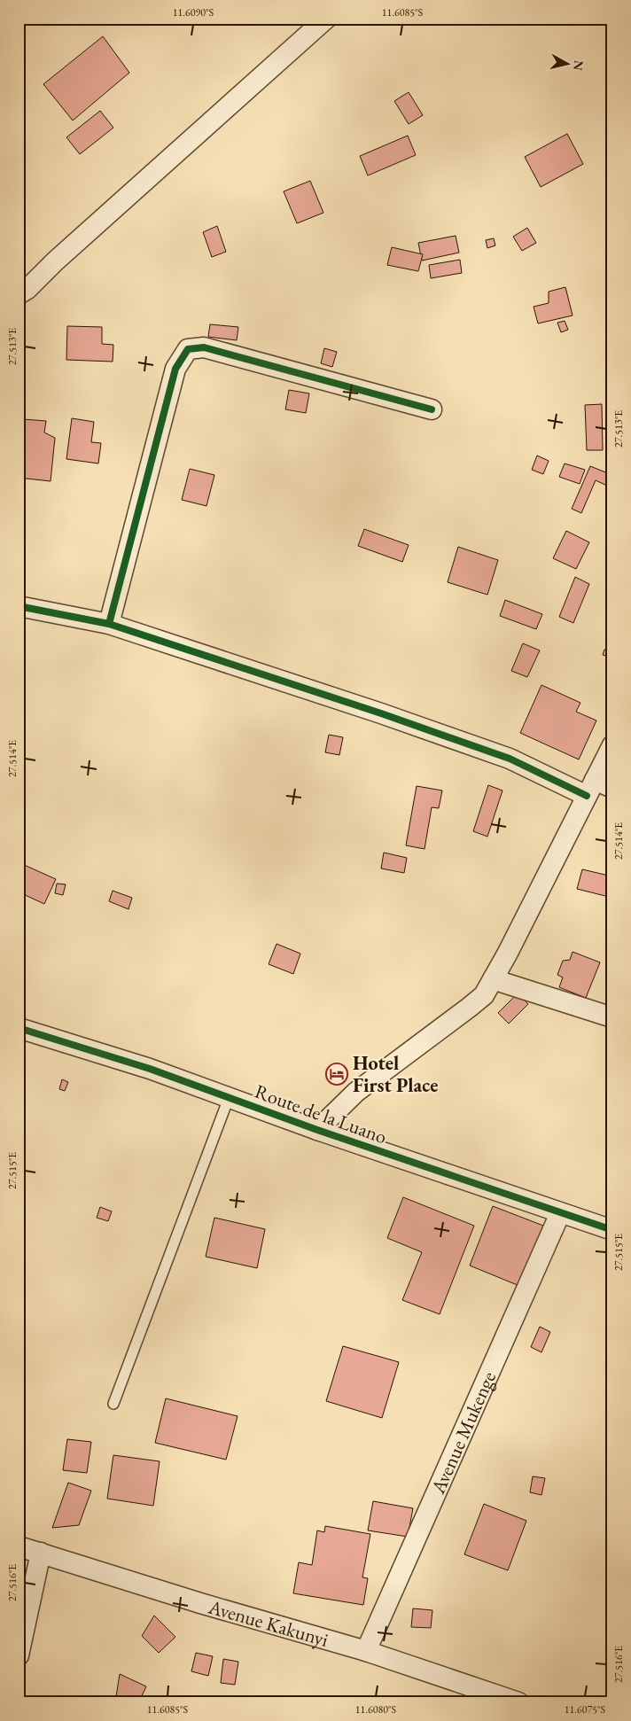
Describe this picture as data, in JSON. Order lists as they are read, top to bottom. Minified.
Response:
{"streets":{"street":["Route de la Luano","Avenue Mukenge","Avenue Kakunyi"]},"crossings":[["Route de la Luano","Avenue Mukenge"],["Avenue Mukenge","Avenue Kakunyi"]],"places":{"hotel":["Hotel First Place"]},"north":"right","coordinates":["11.6090°S","11.6085°S","27.513°E","27.514°E","27.515°E","27.516°E","11.6080°S","11.6075°S"]}
